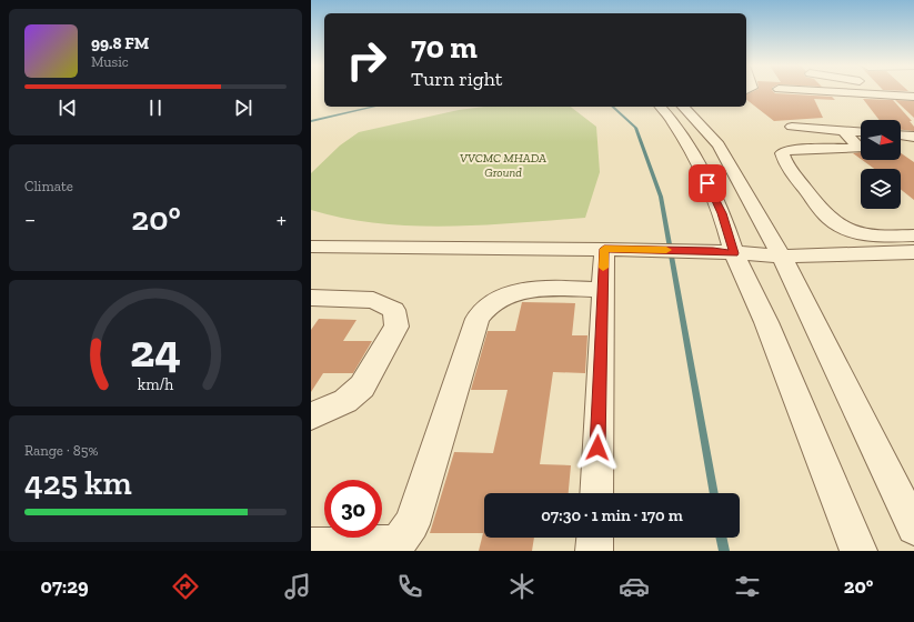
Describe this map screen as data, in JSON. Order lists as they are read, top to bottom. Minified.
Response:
{"parks":["VVCMC MHADA Ground"],"north":"right","page":{"turn":["70 m","Turn right"],"song":["99.8 FM","Music"],"tile":["Climate",["Range · 85%","425 km"]],"heat":["−","20°","+"],"limit":"30","trip":"07:30 · 1 min · 170 m","tabs":["07:29","20°"],"gauge":["24","km/h"]}}
